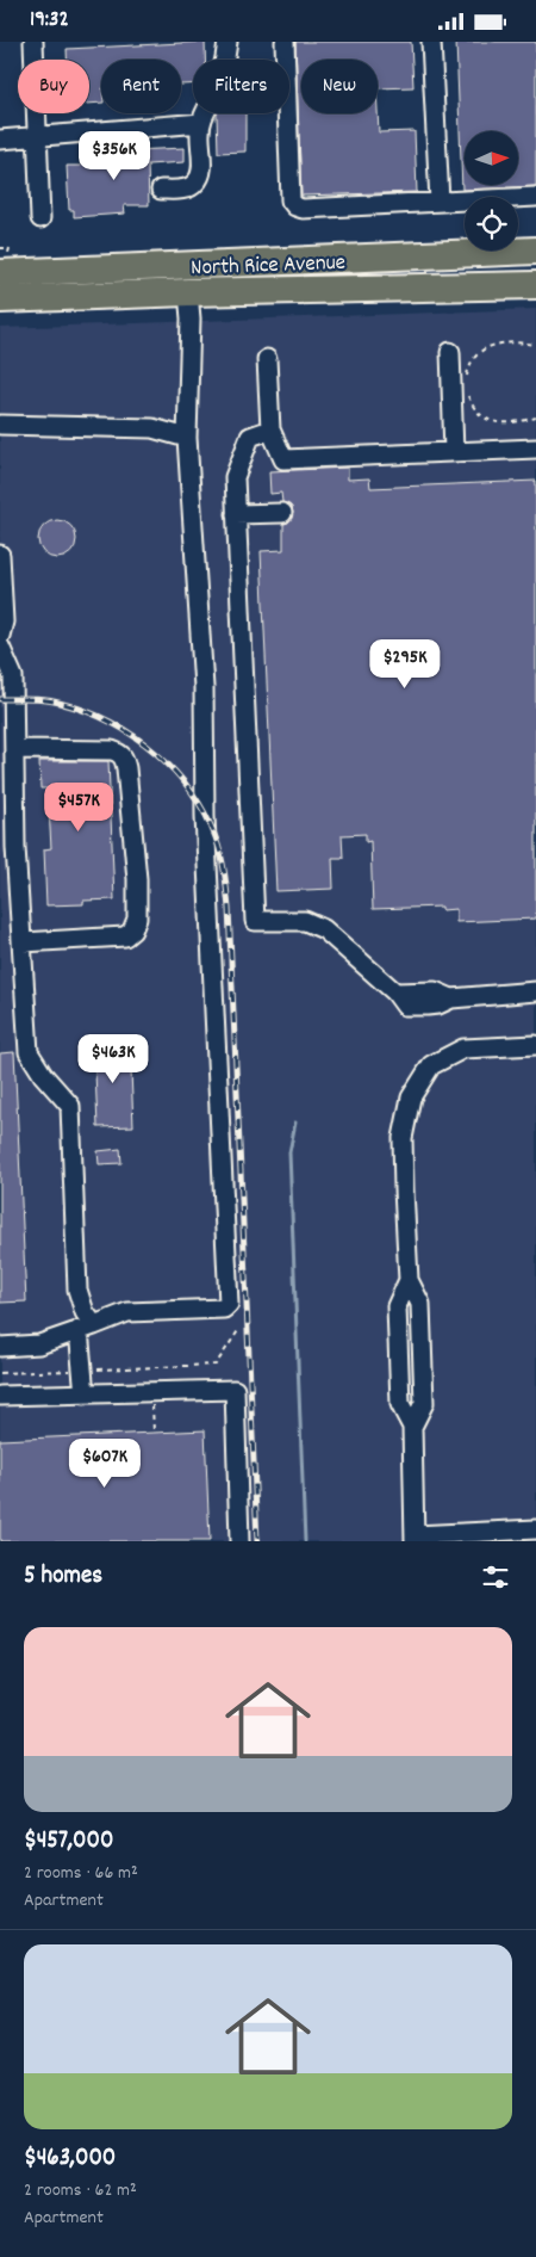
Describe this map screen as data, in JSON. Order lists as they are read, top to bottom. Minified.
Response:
{"streets":{"highway":["North Rice Avenue"]},"north":"right","page":{"status":"19:32","chip":["Buy","Rent","Filters","New"],"price":["$356K","$295K","$457K","$463K","$607K"],"heading":"5 homes","list":[{"name":"$457,000","note":"2 rooms · 66 m² · Apartment"},{"name":"$463,000","note":"2 rooms · 62 m² · Apartment"}]}}
